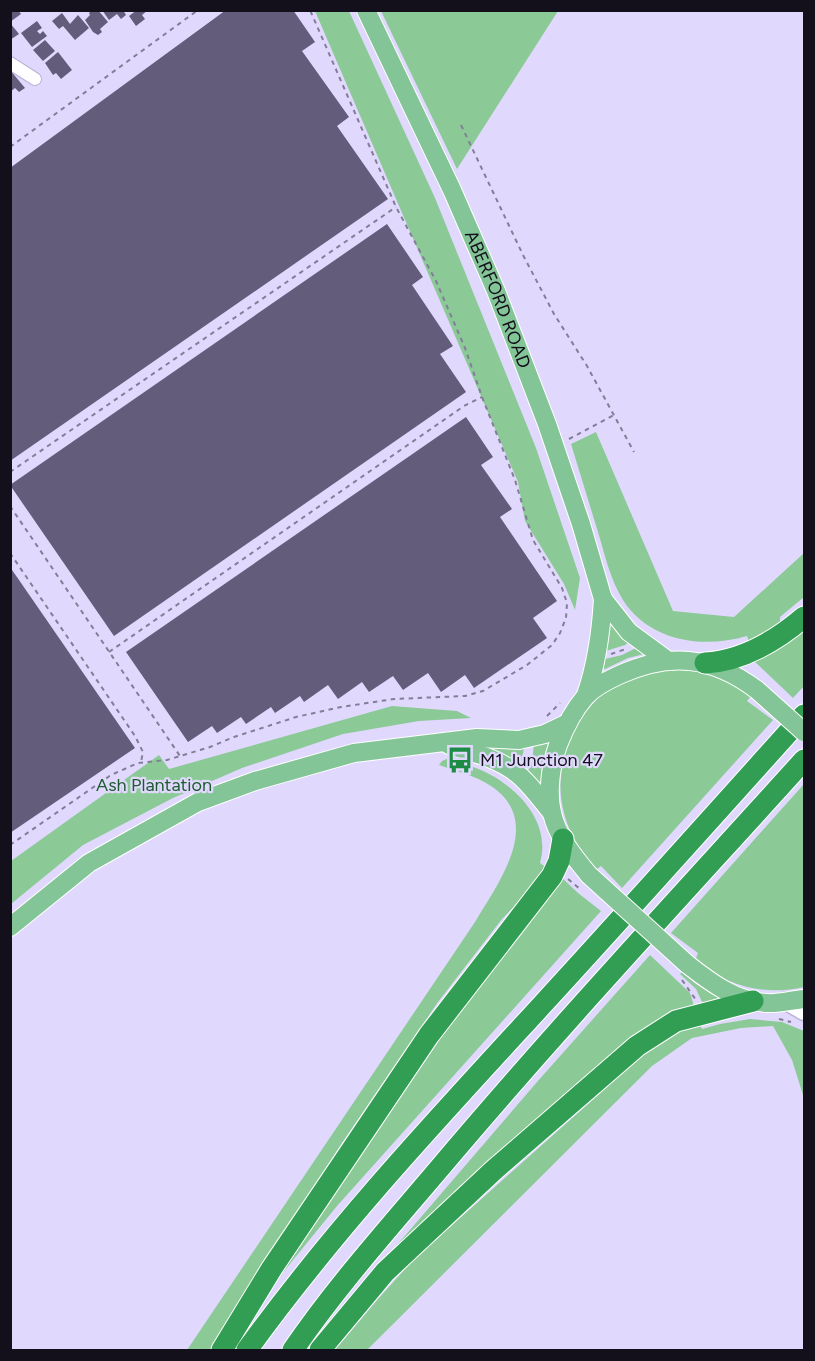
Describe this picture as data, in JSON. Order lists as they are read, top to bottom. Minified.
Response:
{"streets":{"main road":["ABERFORD ROAD"]},"parks":["Ash Plantation"],"places":{"bus stop":["M1 Junction 47"]}}
